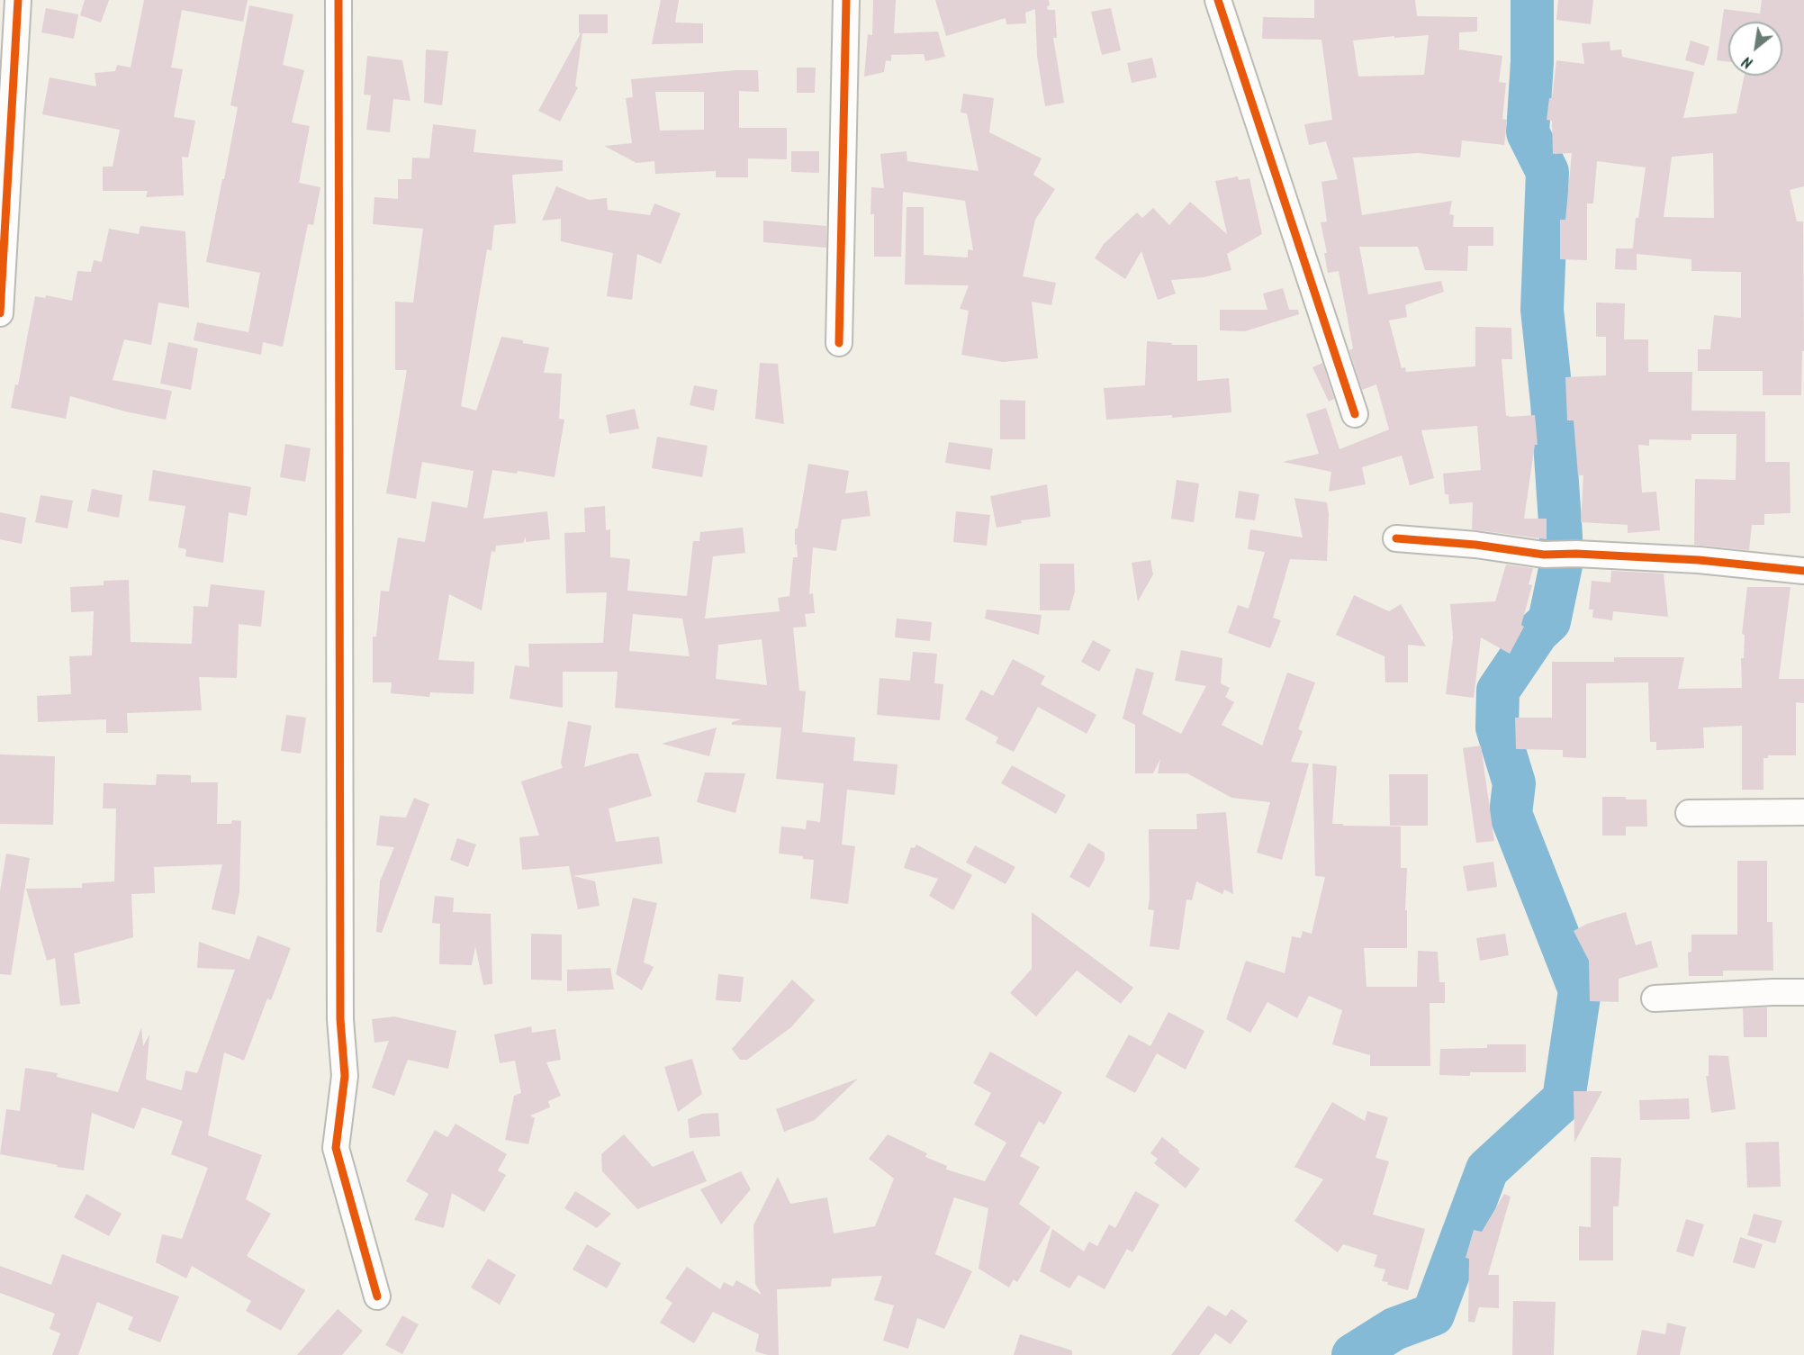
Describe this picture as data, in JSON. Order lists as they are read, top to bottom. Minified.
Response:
{"north":"bottom left"}
